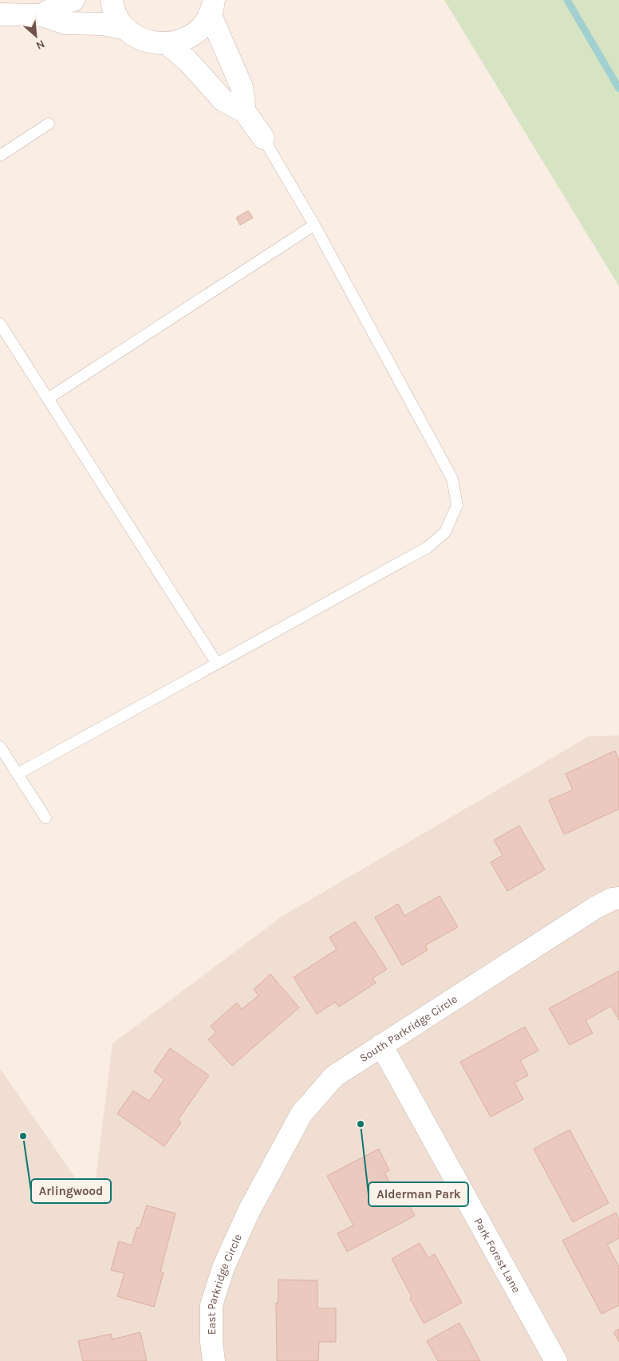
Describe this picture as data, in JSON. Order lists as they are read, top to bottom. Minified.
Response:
{"streets":{"street":["South Parkridge Circle","Park Forest Lane","East Parkridge Circle"]},"crossings":[["South Parkridge Circle","Park Forest Lane"],["South Parkridge Circle","East Parkridge Circle"]],"places":["Alderman Park","Arlingwood"],"north":"bottom right"}
